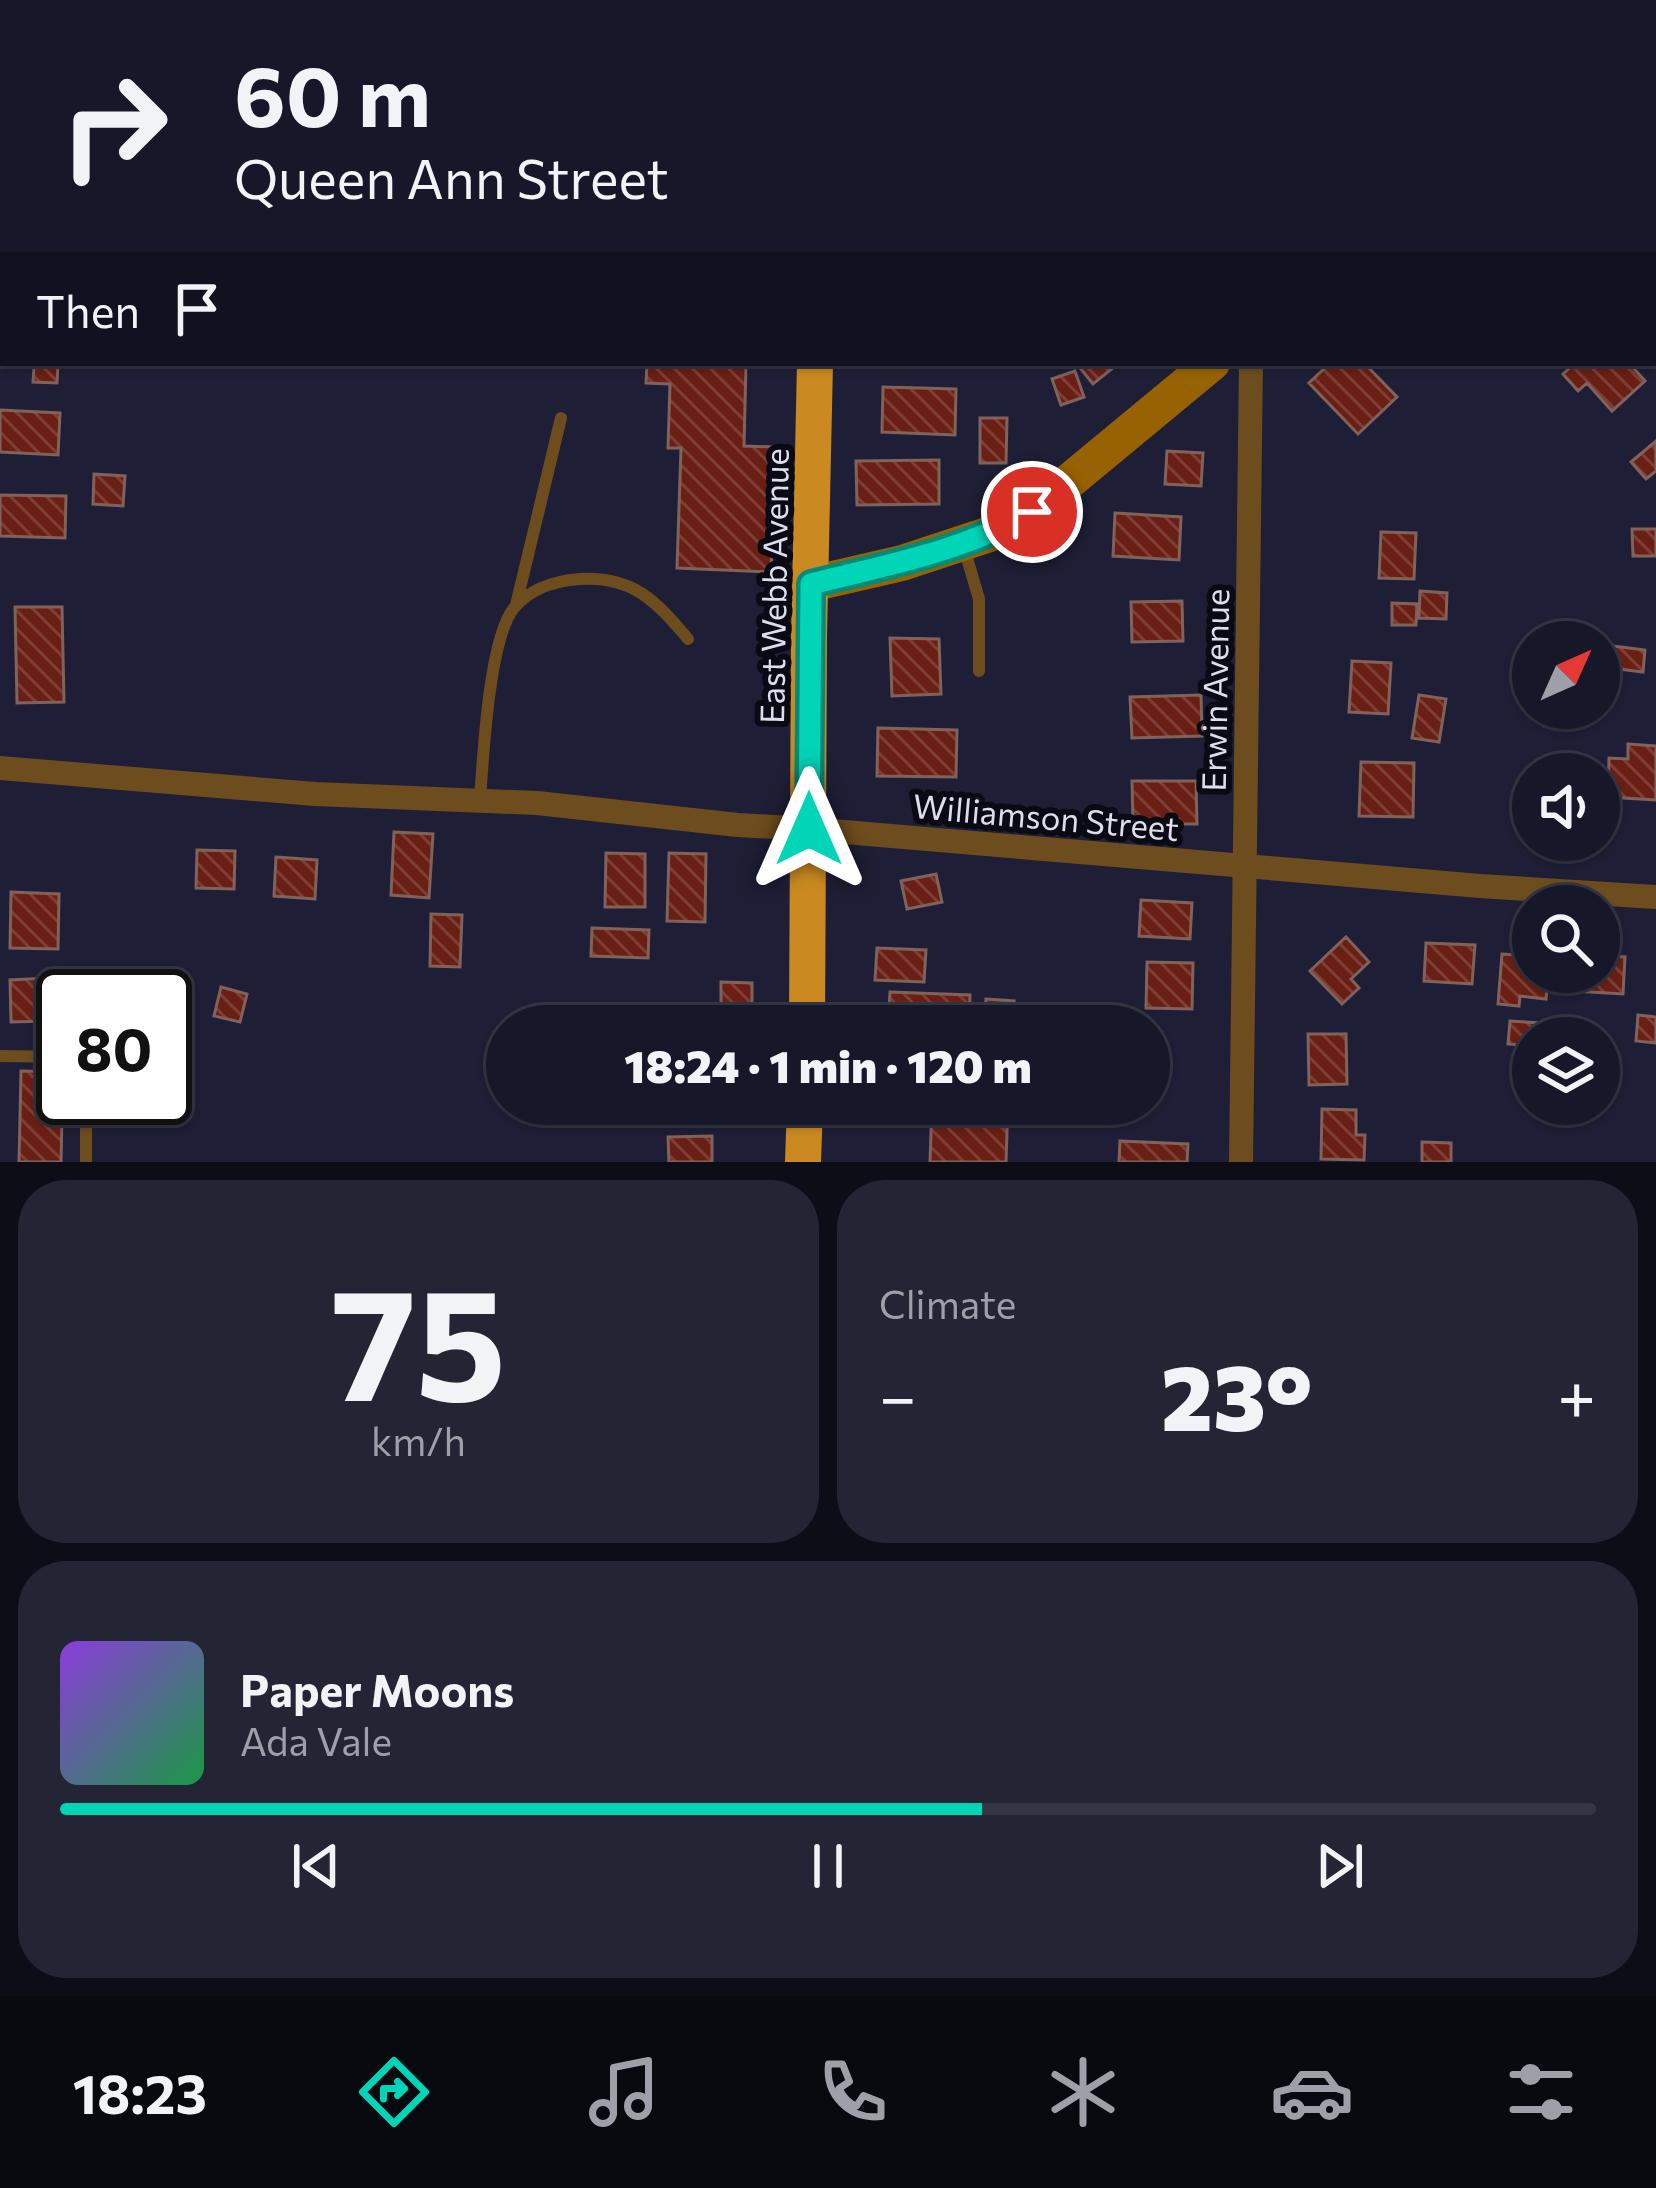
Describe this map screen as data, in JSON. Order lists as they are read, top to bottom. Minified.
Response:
{"streets":{"highway":["East Webb Avenue"],"street":["Erwin Avenue","Williamson Street"]},"crossings":[["East Webb Avenue","Williamson Street"],["Erwin Avenue","Williamson Street"]],"north":"top right","page":{"turn":["60 m","Queen Ann Street"],"then":"Then","limit":"80","trip":"18:24 · 1 min · 120 m","tile":[["75","km/h"],"Climate"],"heat":["−","23°","+"],"song":["Paper Moons","Ada Vale"],"tabs":"18:23"}}
